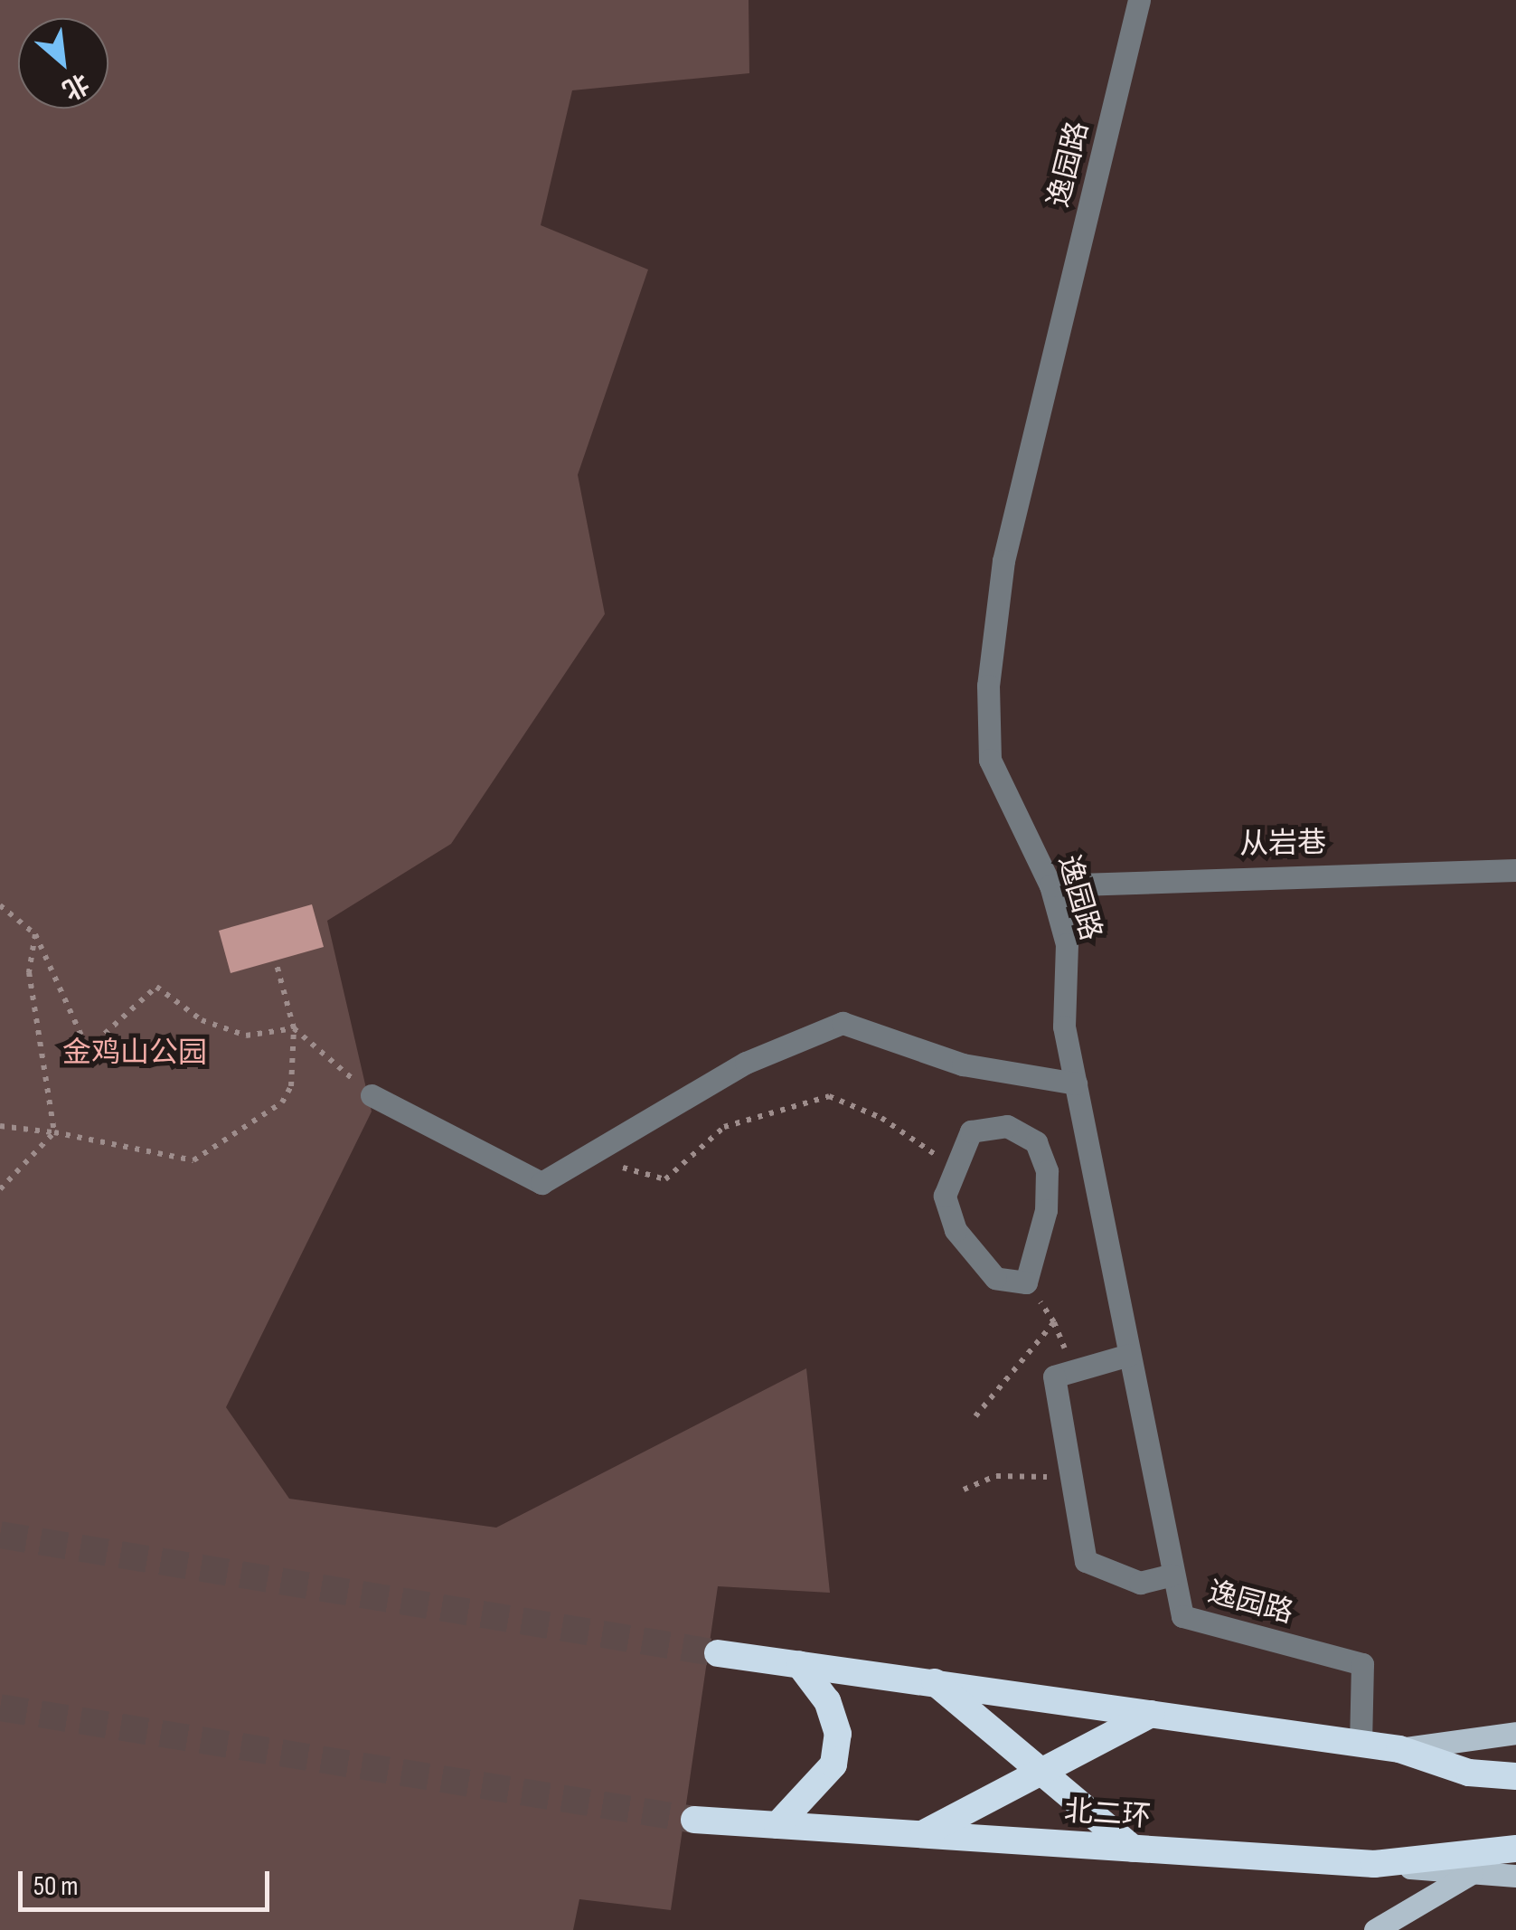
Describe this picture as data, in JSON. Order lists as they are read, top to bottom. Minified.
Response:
{"streets":{"highway":["北二环"],"street":["逸园路","从岩巷"]},"crossings":[["逸园路","从岩巷"]],"parks":["金鸡山公园"],"scale_bar":"50 m","north":"bottom right"}
